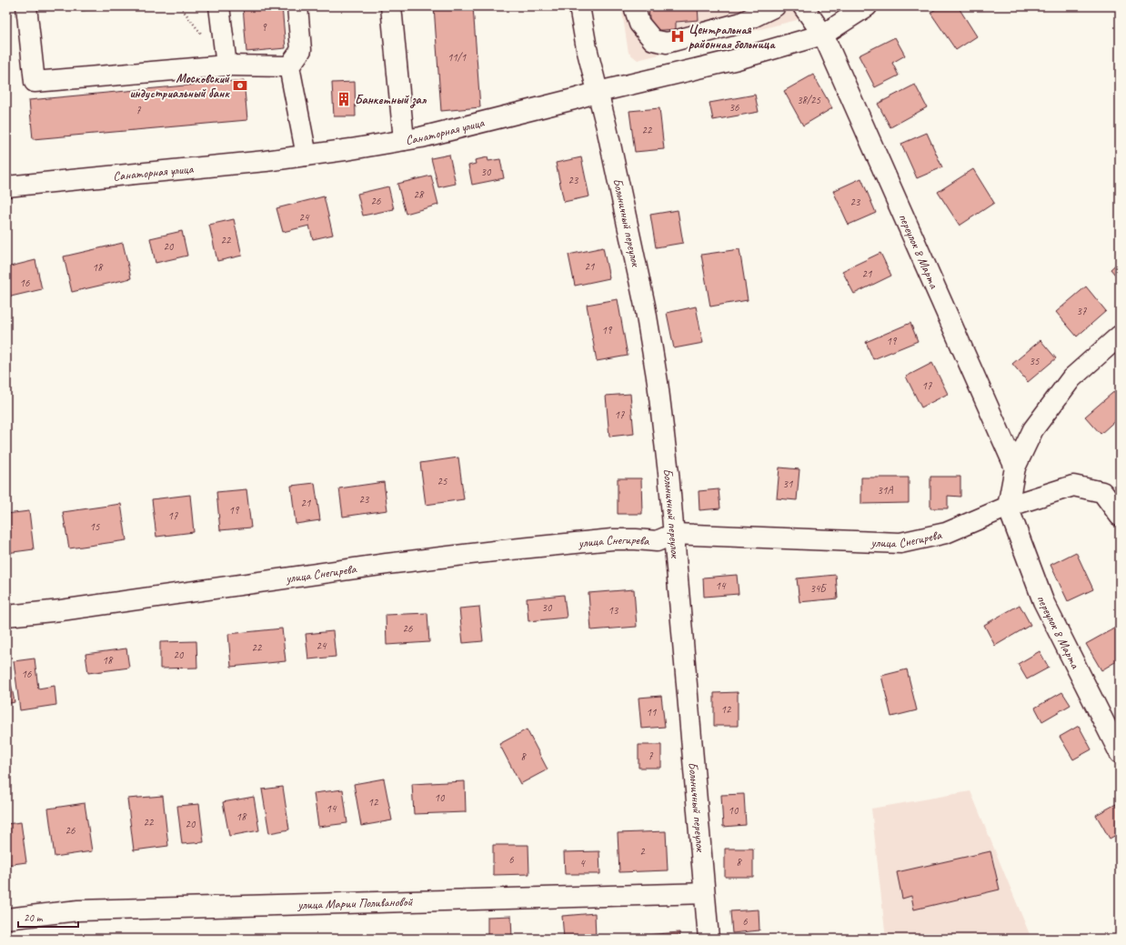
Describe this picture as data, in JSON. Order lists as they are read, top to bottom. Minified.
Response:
{"streets":{"street":["Санаторная улица","Больничный переулок","переулок 8 Марта","улица Снегирева","улица Марии Поливановой"]},"crossings":[["Санаторная улица","Больничный переулок"],["Санаторная улица","переулок 8 Марта"],["Больничный переулок","улица Снегирева"],["Больничный переулок","улица Марии Поливановой"],["переулок 8 Марта","улица Снегирева"]],"places":{"hospital":["Центральная районная больница"],"bank":["Московский индустриальный банк"],"building":["Банкетный зал"]},"house_numbers":["9","11/1","38/25","36","7","22","30","23","28","26","23","24","22","20","21","18","21","16","37","19","19","35","17","17","25","31","31А","23","21","19","17","15","14","34Б","30","13","26","24","22","20","18","16","12","11","7","8","10","12","14","10","18","22","20","26","2","6","8","4","6"],"scale_bar":"20 m"}
